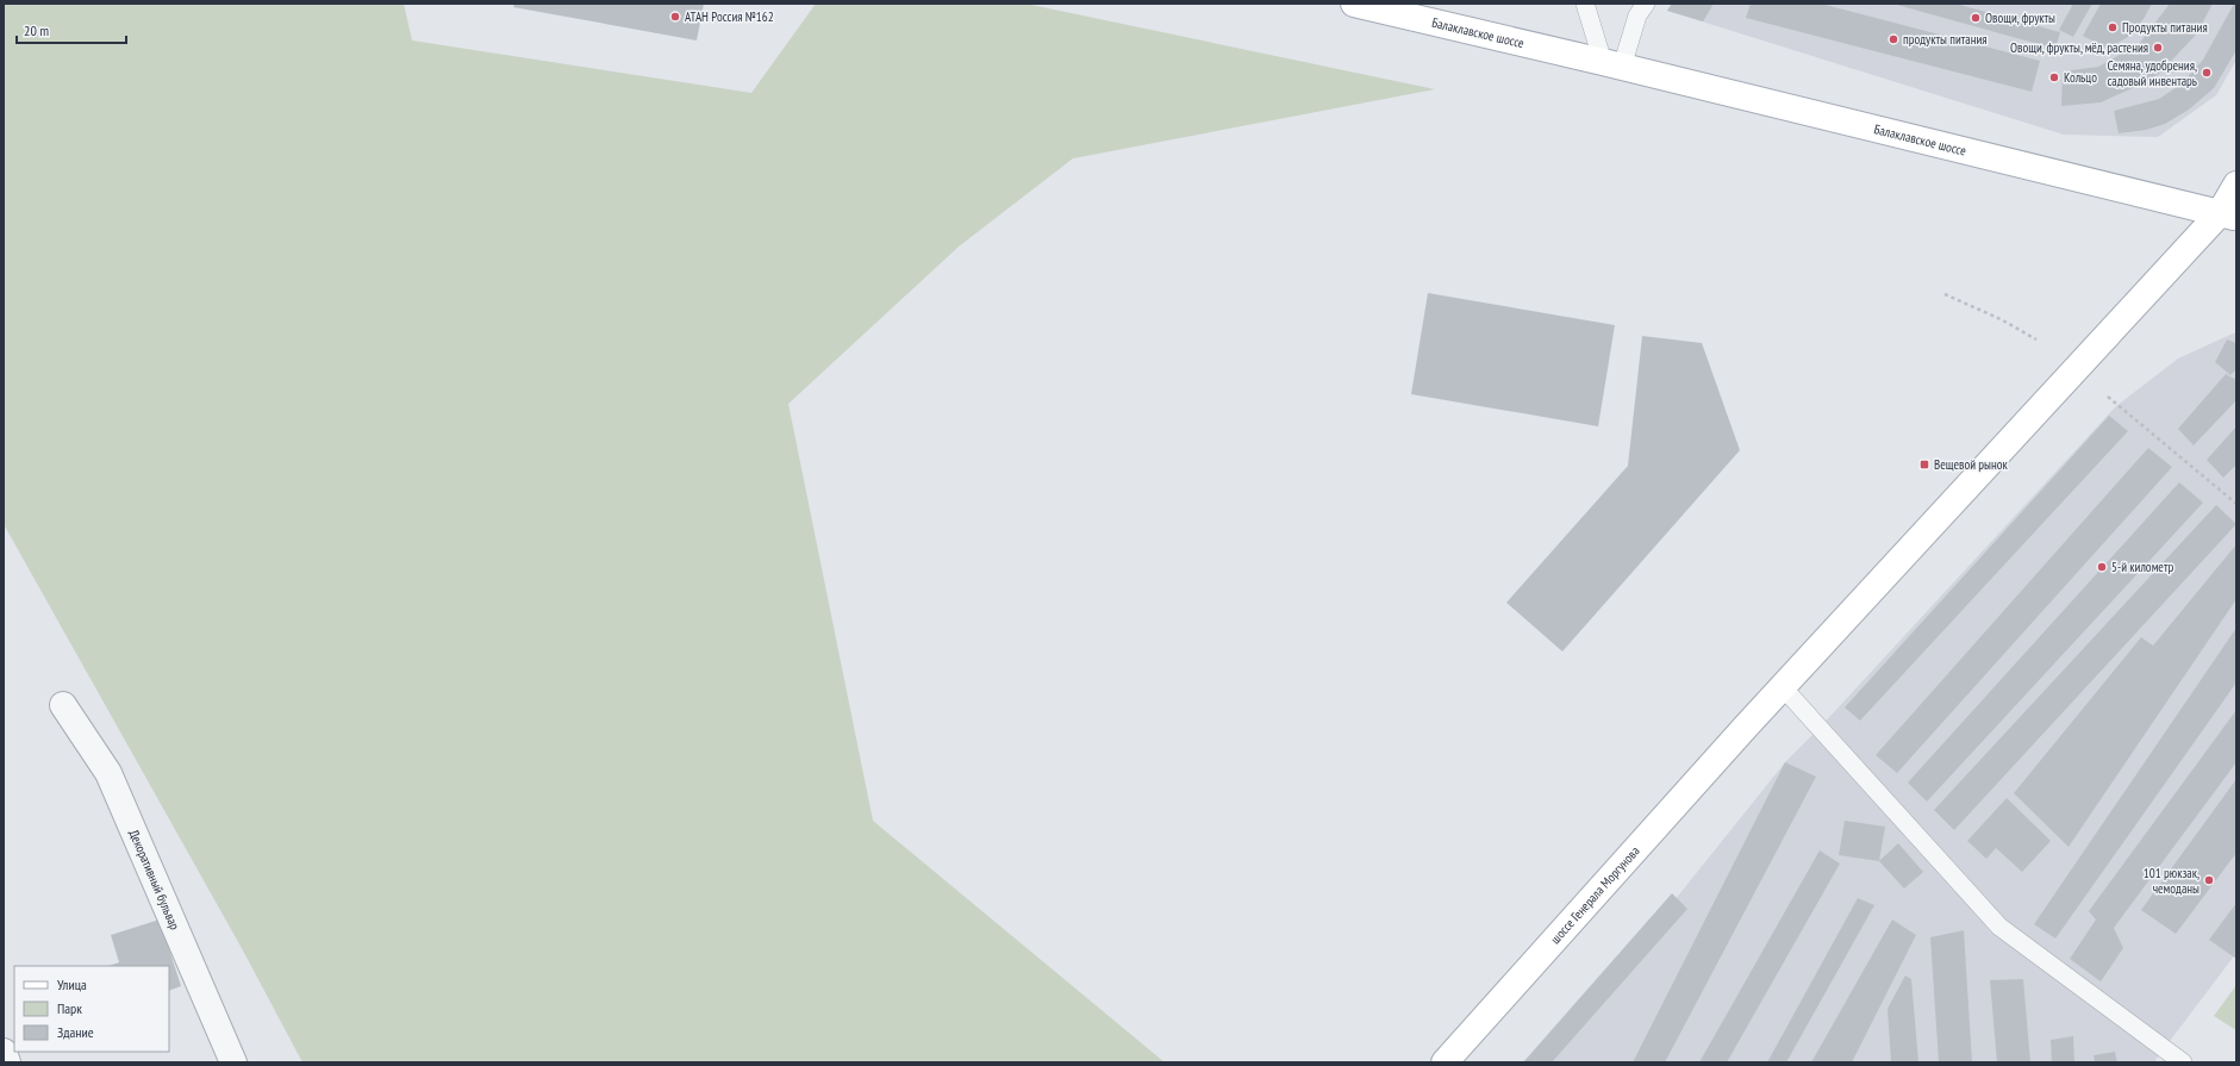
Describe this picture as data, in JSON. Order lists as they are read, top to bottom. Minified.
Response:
{"streets":{"main road":["Балаклавское шоссе","шоссе Генерала Моргунова"],"street":["Декоративный бульвар"]},"crossings":[["Балаклавское шоссе","шоссе Генерала Моргунова"]],"places":{"other":["АТАН Россия №162","Овощи, фрукты","Продукты питания","продукты питания","Овощи, фрукты, мёд, растения","Семяна, удобрения, садовый инвентарь","Кольцо","5-й километр","101 рюкзак, чемоданы"],"transit":["Вещевой рынок"]},"legend":["Улица","Парк","Здание"],"scale_bar":"20 m"}
